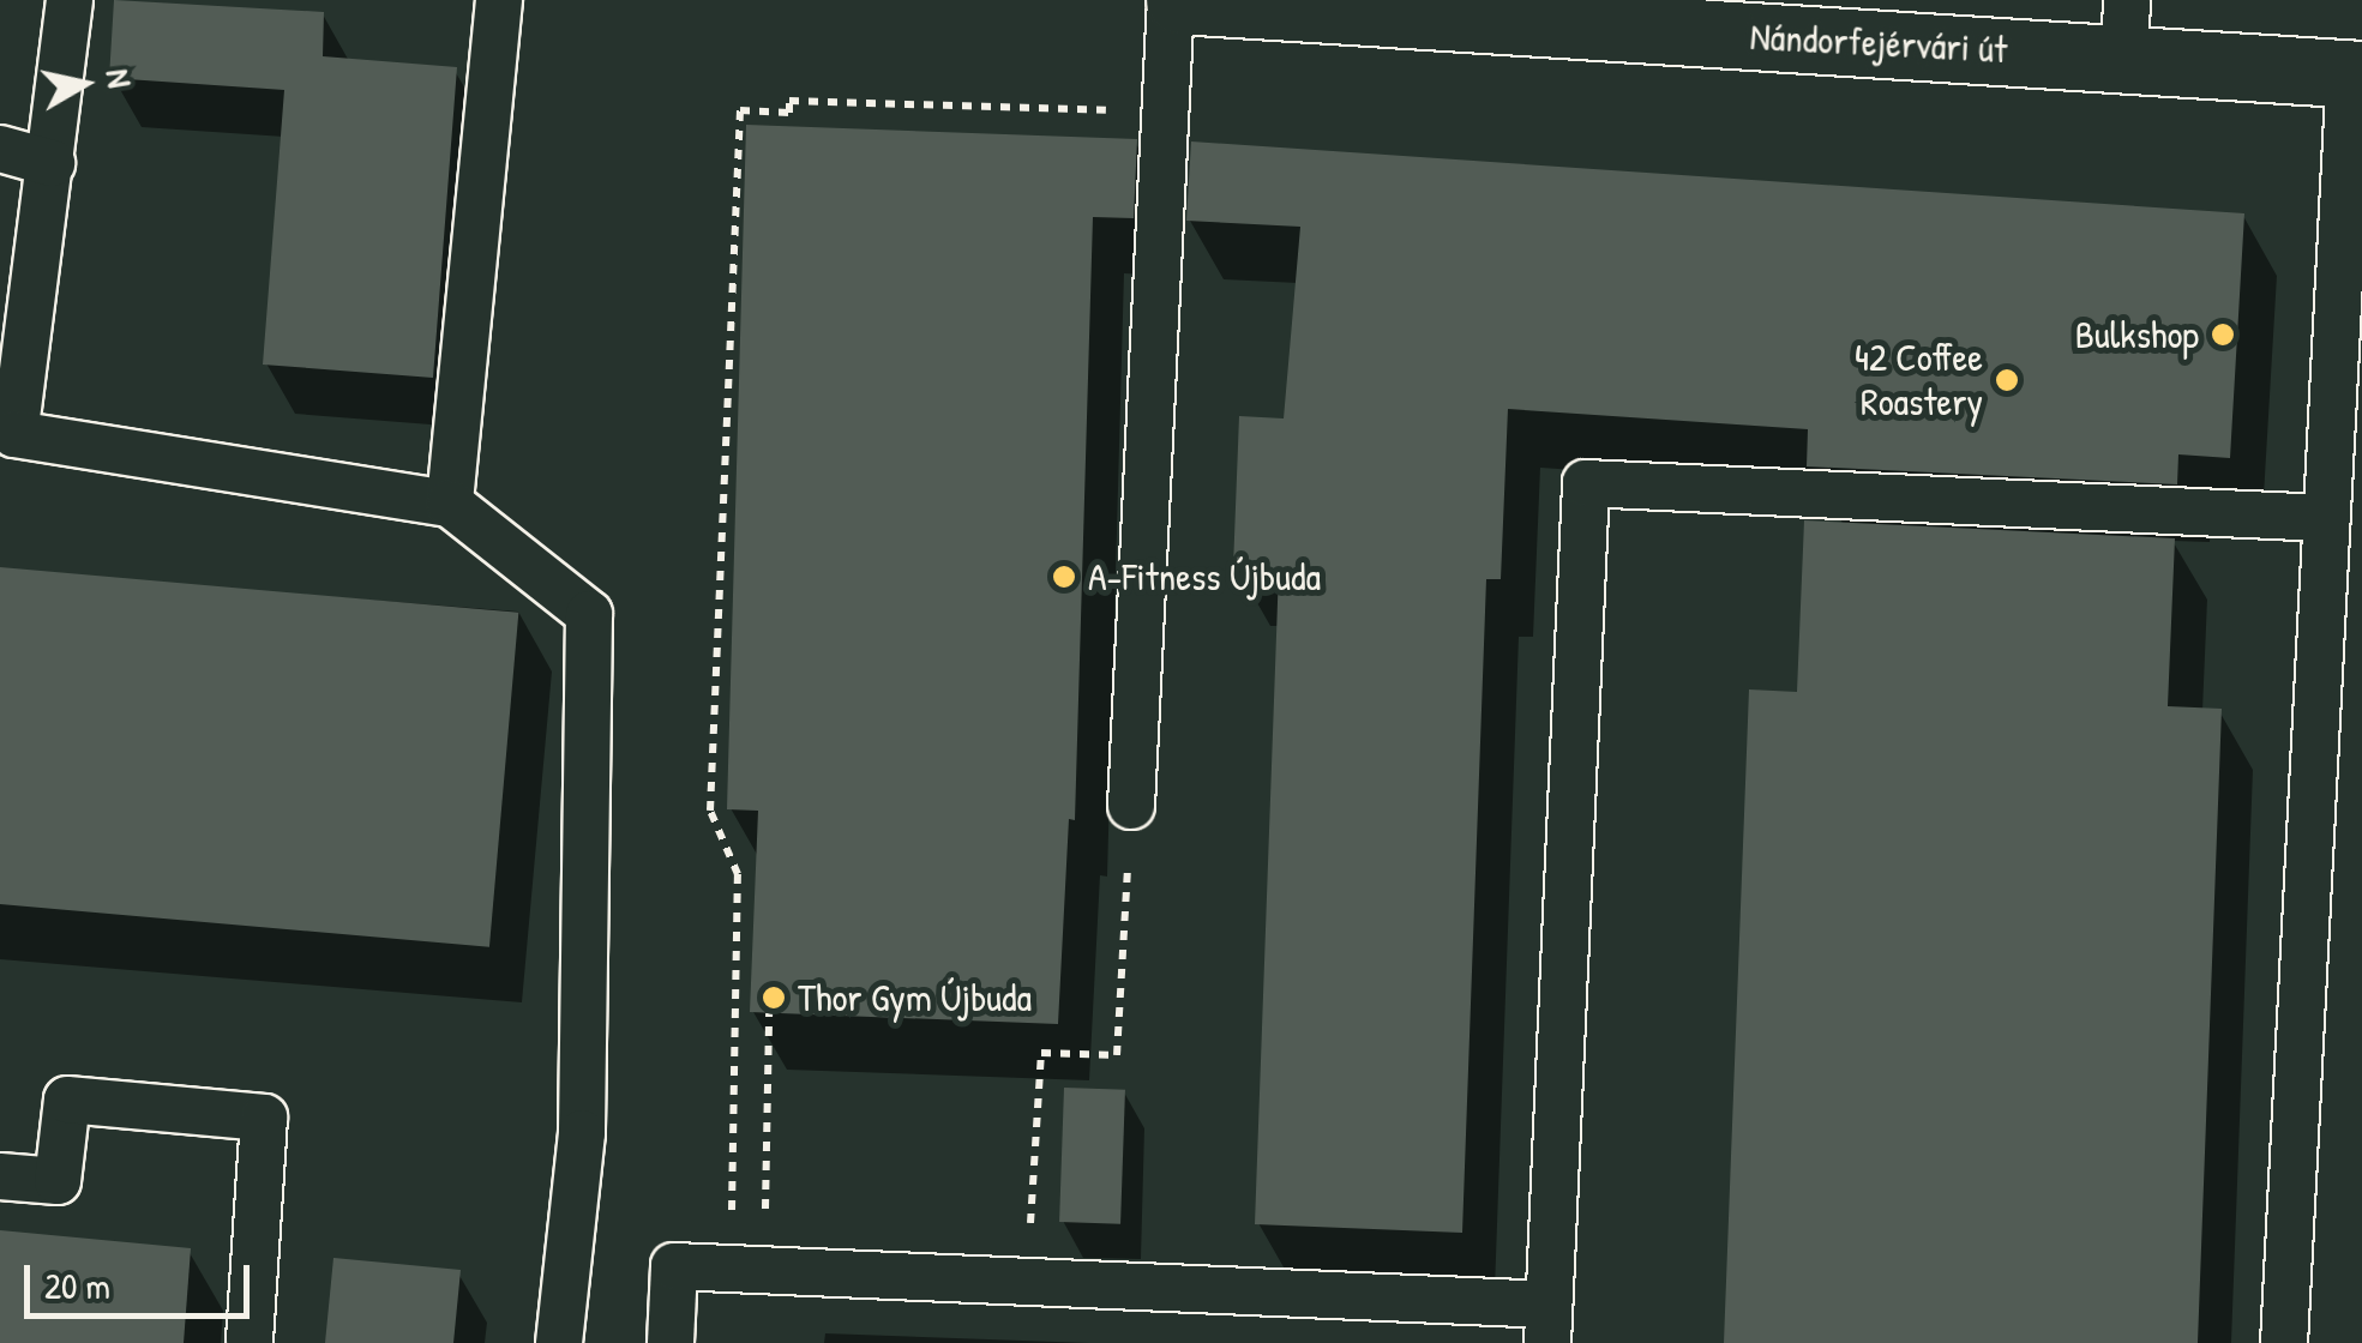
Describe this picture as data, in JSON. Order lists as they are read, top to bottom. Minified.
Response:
{"streets":{"street":["Nándorfejérvári út"]},"places":["Bulkshop","42 Coffee Roastery","A-Fitness Újbuda","Thor Gym Újbuda"],"scale_bar":"20 m","north":"right"}
